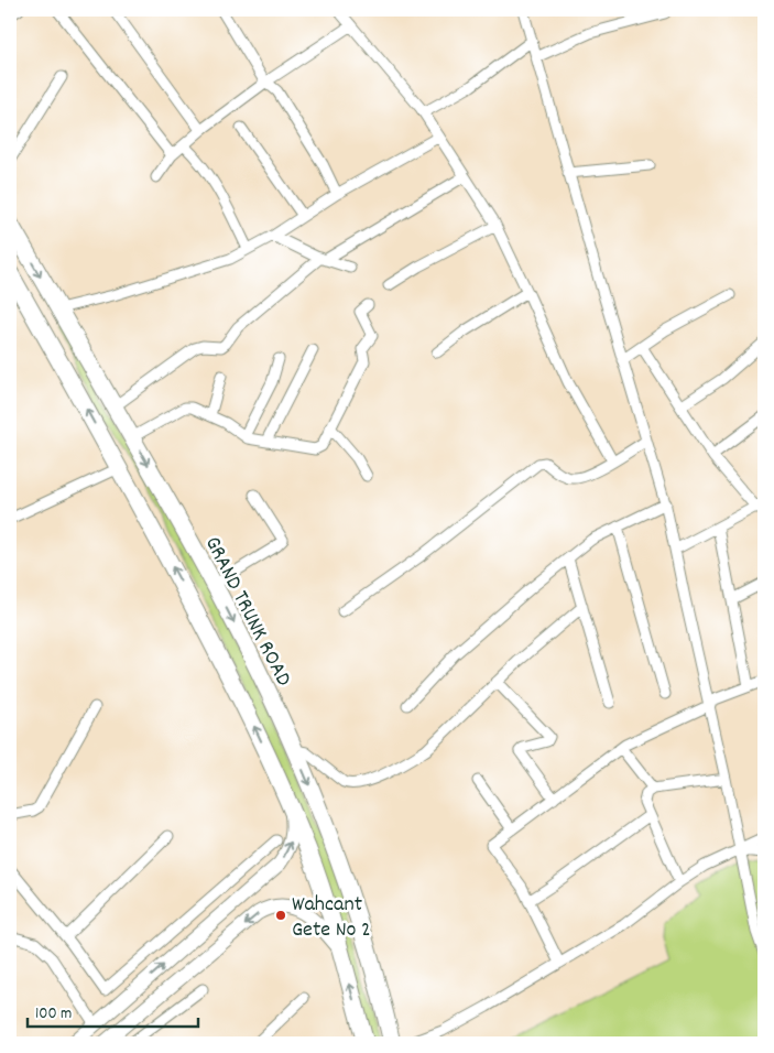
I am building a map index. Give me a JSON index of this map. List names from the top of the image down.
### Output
{
  "streets": {
    "highway": ["GRAND TRUNK ROAD"]
  },
  "places": ["Wahcant Gete No 2"],
  "scale_bar": "100 m"
}
